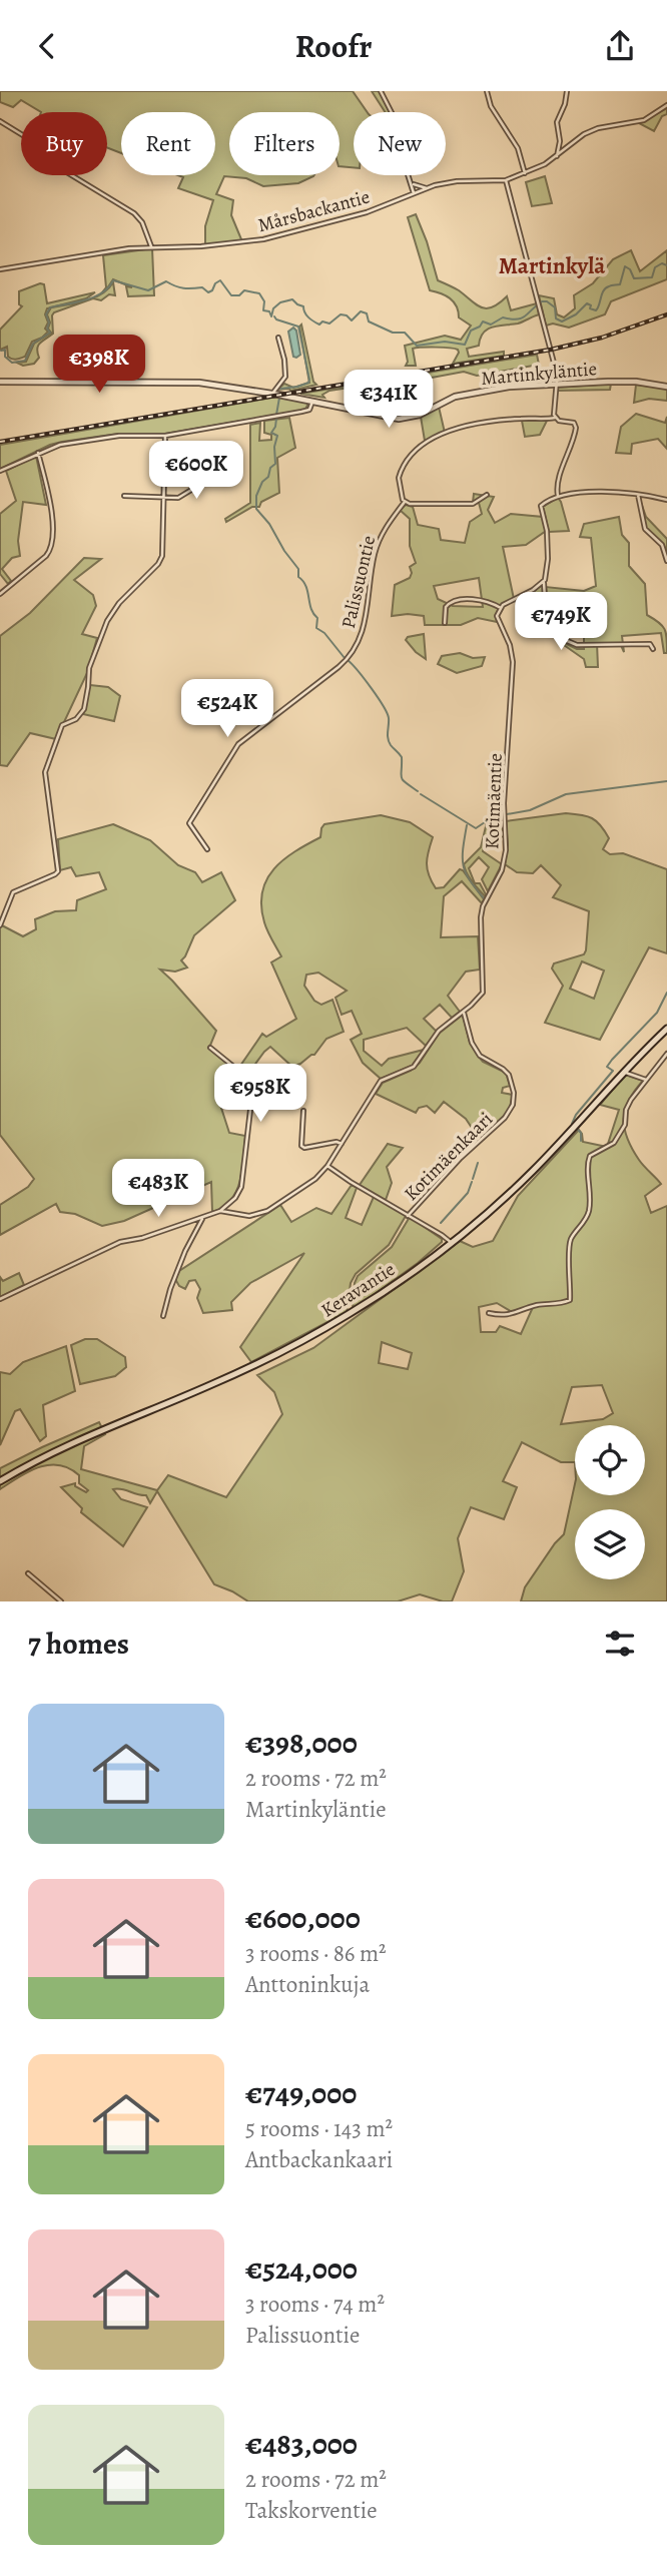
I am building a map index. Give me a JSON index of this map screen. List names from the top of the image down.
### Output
{
  "streets": {
    "main road": ["Keravantie"],
    "street": [
      "Mårsbackantie",
      "Martinkyläntie",
      "Palissuontie",
      "Kotimäentie",
      "Kotimäenkaari"
    ]
  },
  "crossings": [
    ["Kotimäentie", "Kotimäenkaari"]
  ],
  "districts": ["Martinkylä"],
  "page": {
    "header": "Roofr",
    "chip": [
      "Buy",
      "Rent",
      "Filters",
      "New"
    ],
    "price": [
      "€398K",
      "€341K",
      "€600K",
      "€749K",
      "€524K",
      "€958K",
      "€483K"
    ],
    "heading": "7 homes",
    "list": [
      {
        "name": "€398,000",
        "note": "2 rooms · 72 m² · Martinkyläntie"
      },
      {
        "name": "€600,000",
        "note": "3 rooms · 86 m² · Anttoninkuja"
      },
      {
        "name": "€749,000",
        "note": "5 rooms · 143 m² · Antbackankaari"
      },
      {
        "name": "€524,000",
        "note": "3 rooms · 74 m² · Palissuontie"
      },
      {
        "name": "€483,000",
        "note": "2 rooms · 72 m² · Takskorventie"
      }
    ]
  }
}
